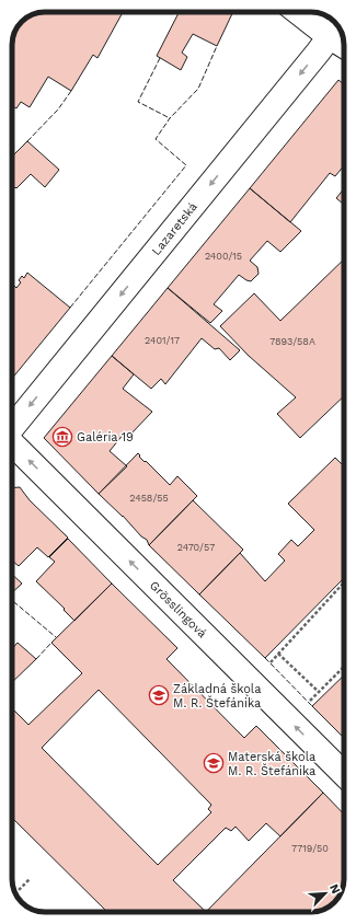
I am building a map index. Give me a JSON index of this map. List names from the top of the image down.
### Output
{
  "streets": {
    "street": ["Lazaretská", "Grösslingová"]
  },
  "one_way": ["Lazaretská", "Grösslingová"],
  "places": {
    "museum": ["Galéria 19"],
    "school or university": ["Základná škola M. R. Štefánika", "Materská škola M. R. Štefánika"]
  },
  "house_numbers": [
    "2400/15",
    "2401/17",
    "7893/58A",
    "2458/55",
    "2470/57",
    "7719/50"
  ],
  "north": "top right"
}
